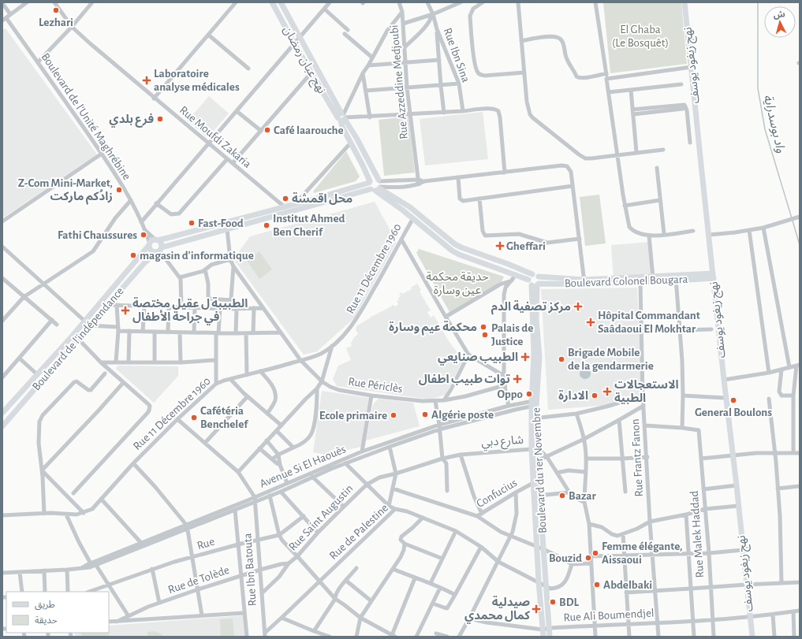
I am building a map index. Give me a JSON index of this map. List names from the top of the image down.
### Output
{
  "streets": {
    "main road": [
      "نهج عبان رمضان",
      "نهج زيغود يوسف",
      "Boulevard Colonel Bougara",
      "Boulevard de l'indépendance",
      "Boulevard du 1er Novembre"
    ],
    "street": [
      "Rue Ibn Sina",
      "Rue Azzeddine Medjoubi",
      "Boulevard de l'Unité Maghrébine",
      "Rue Moufdi Zakaria",
      "Rue 11 Décembre 1960",
      "Rue Périclès",
      "شارع دبي",
      "Rue Frantz Fanon",
      "Avenue Si El Haouès",
      "Confucius",
      "Rue Saint Augustin",
      "Rue de Palestine",
      "Rue Malek Haddad",
      "Rue",
      "Rue Ibn Batouta",
      "Rue de Tolède",
      "Rue Ali Boumendjel"
    ]
  },
  "crossings": [
    ["نهج عبان رمضان", "Boulevard de l'indépendance"],
    ["نهج زيغود يوسف", "Boulevard Colonel Bougara"],
    ["نهج زيغود يوسف", "Rue Ali Boumendjel"],
    ["Boulevard de l'Unité Maghrébine", "Boulevard de l'indépendance"],
    ["Rue 11 Décembre 1960", "Rue Périclès"],
    ["Boulevard Colonel Bougara", "Rue Frantz Fanon"],
    ["Boulevard Colonel Bougara", "Boulevard du 1er Novembre"],
    ["شارع دبي", "Boulevard du 1er Novembre"],
    ["شارع دبي", "Rue Saint Augustin"],
    ["Rue Frantz Fanon", "Rue Ali Boumendjel"],
    ["Avenue Si El Haouès", "Boulevard du 1er Novembre"],
    ["Avenue Si El Haouès", "Rue Ibn Batouta"],
    ["Boulevard du 1er Novembre", "Confucius"],
    ["Boulevard du 1er Novembre", "Rue de Palestine"],
    ["Boulevard du 1er Novembre", "Rue Ali Boumendjel"],
    ["Rue Saint Augustin", "Rue de Tolède"],
    ["Rue de Palestine", "Rue Ibn Batouta"],
    ["Rue Malek Haddad", "Rue Ali Boumendjel"],
    ["Rue", "Rue Ibn Batouta"],
    ["Rue Ibn Batouta", "Rue de Tolède"]
  ],
  "water": ["واد بوسدراية"],
  "parks": ["El Ghaba (Le Bosquêt)", "حديقة محكمة عين وسارة"],
  "places": {
    "other": [
      "Lezhari",
      "فرع بلدي",
      "Café laarouche",
      "Z-Com Mini-Market, زادُكم ماركت",
      "محل اقمشة",
      "Fast-Food",
      "Institut Ahmed Ben Cherif",
      "Fathi Chaussures",
      "magasin d'informatique",
      "محكمة عيم وسارة",
      "Palais de Justice",
      "Brigade Mobile de la gendarmerie",
      "Oppo",
      "الادارة",
      "General Boulons",
      "Algérie poste",
      "Ecole primaire",
      "Cafétéria Benchelef",
      "Bazar",
      "Femme élégante, Aissaoui",
      "Bouzid",
      "Abdelbaki",
      "BDL"
    ],
    "health": [
      "Laboratoire analyse médicales",
      "Gheffari",
      "مركز تصفية الدم",
      "الطبيبة ل عقيل مختصة في جراحة الأطفال",
      "Hôpital Commandant Saâdaoui El Mokhtar",
      "الطبيب صنايعي",
      "توات طبيب اطفال",
      "الاستعجالات الطبية",
      "صيدلية كمال محمدي"
    ]
  },
  "legend": ["طريق", "حديقة"],
  "north": "top"
}
